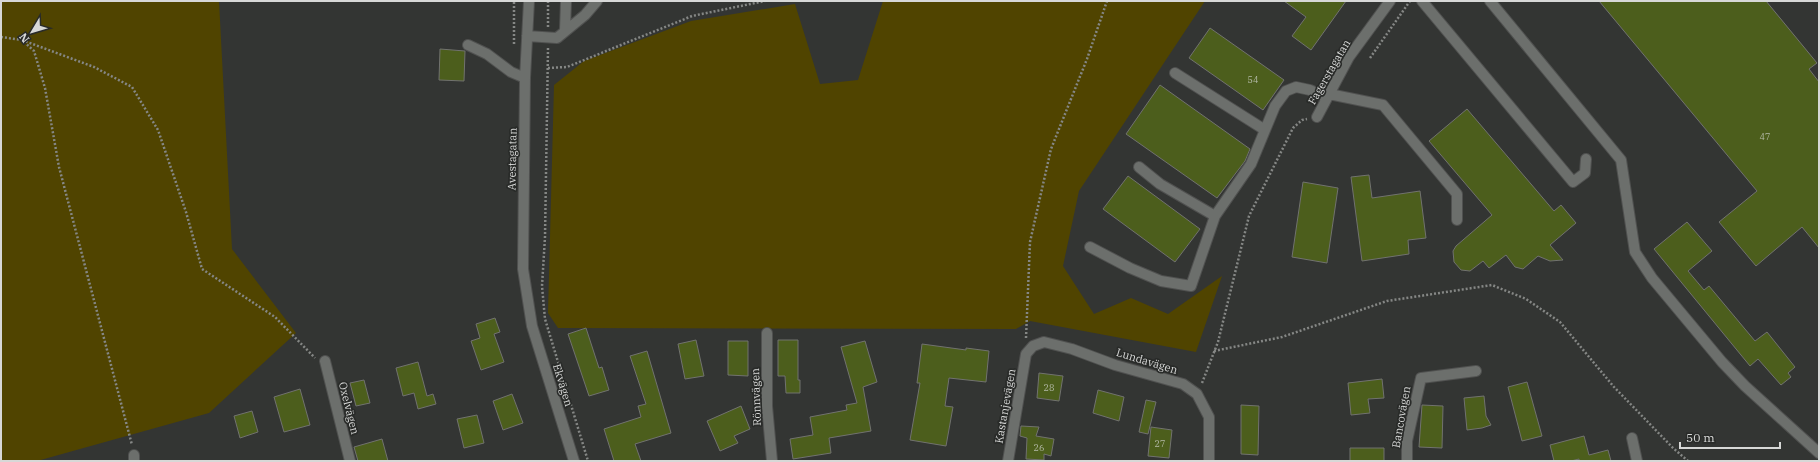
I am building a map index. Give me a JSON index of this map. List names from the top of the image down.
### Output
{
  "streets": {
    "street": [
      "Fagerstagatan",
      "Avestagatan",
      "Lundavägen",
      "Ekvägen",
      "Rönnvägen",
      "Kastanjevägen",
      "Oxelvägen",
      "Bancovägen"
    ]
  },
  "crossings": [
    ["Avestagatan", "Ekvägen"],
    ["Lundavägen", "Kastanjevägen"]
  ],
  "house_numbers": [
    "54",
    "47",
    "28",
    "27",
    "26"
  ],
  "scale_bar": "50 m",
  "north": "bottom left"
}
